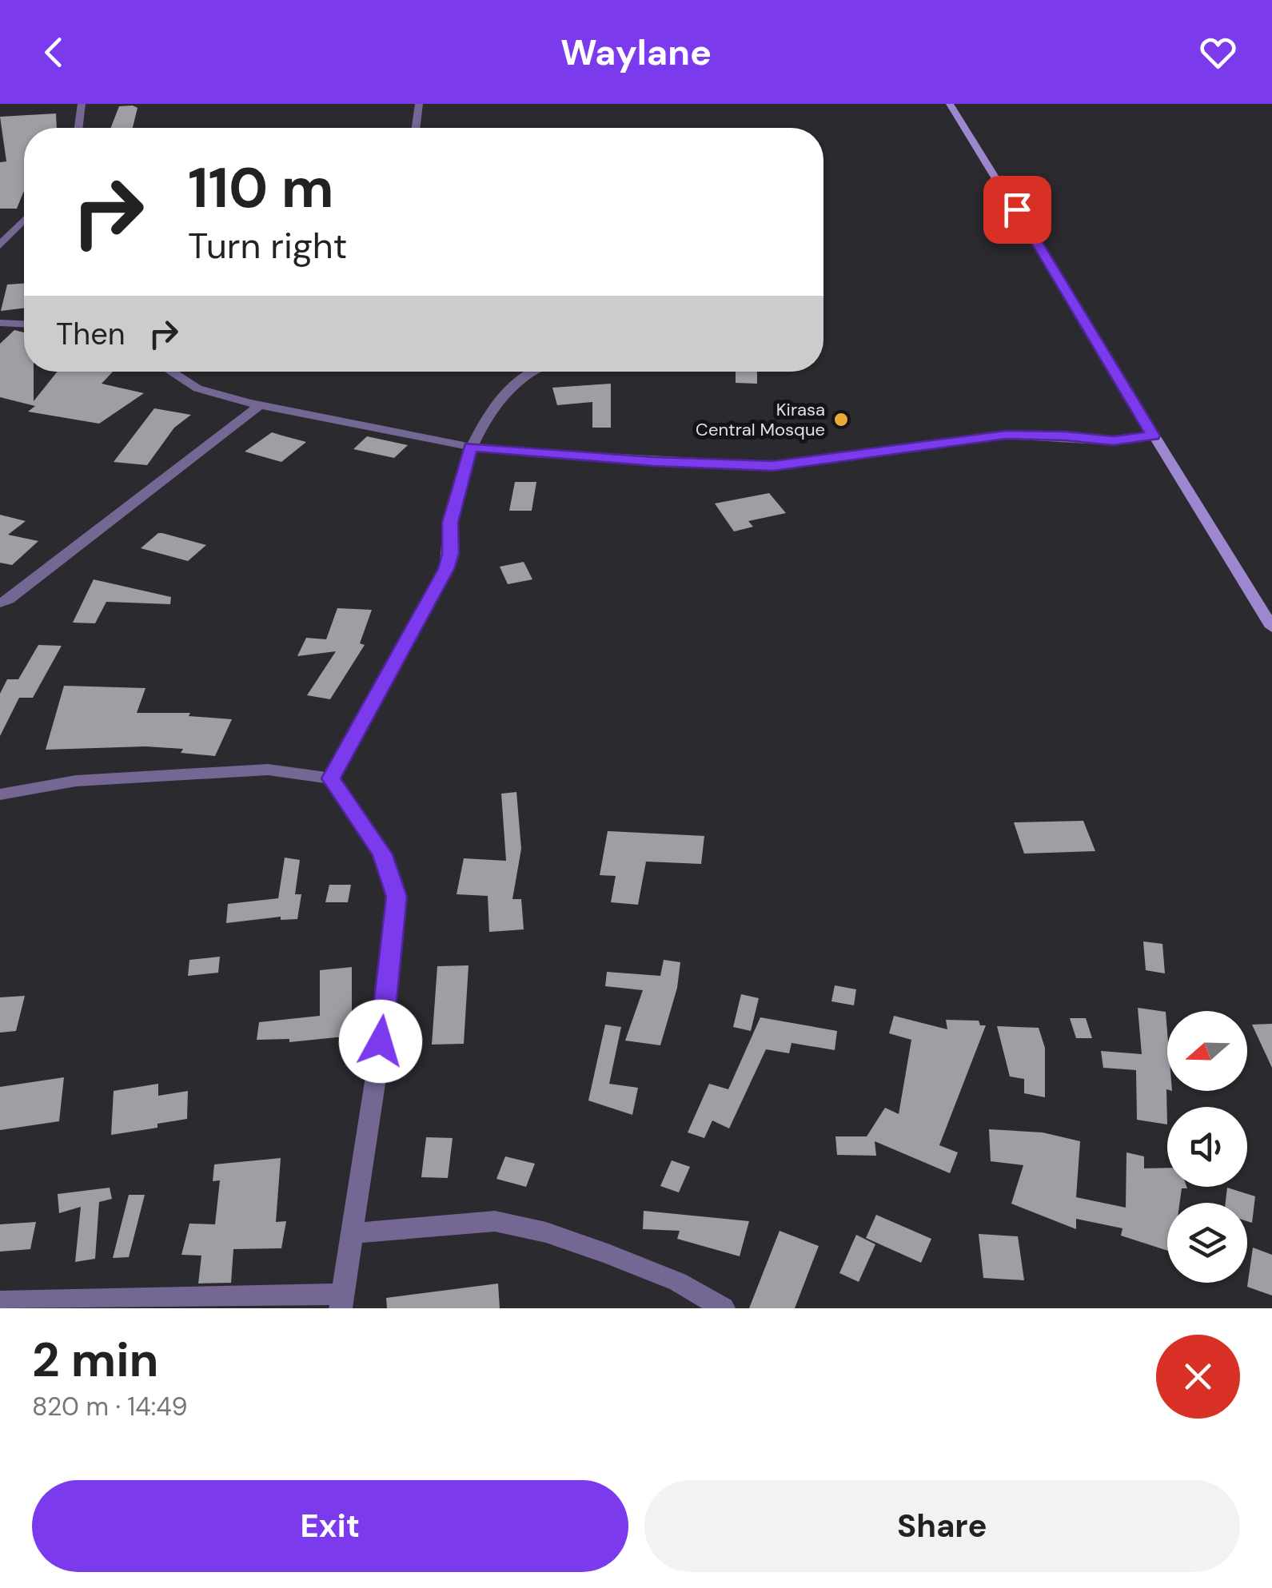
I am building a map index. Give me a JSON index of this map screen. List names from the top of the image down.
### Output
{
  "places": ["Kirasa Central Mosque"],
  "north": "left",
  "page": {
    "header": "Waylane",
    "turn": ["110 m", "Turn right"],
    "then": "Then",
    "heading": ["2 min", "820 m · 14:49"],
    "buttons": ["Exit", "Share"]
  }
}
